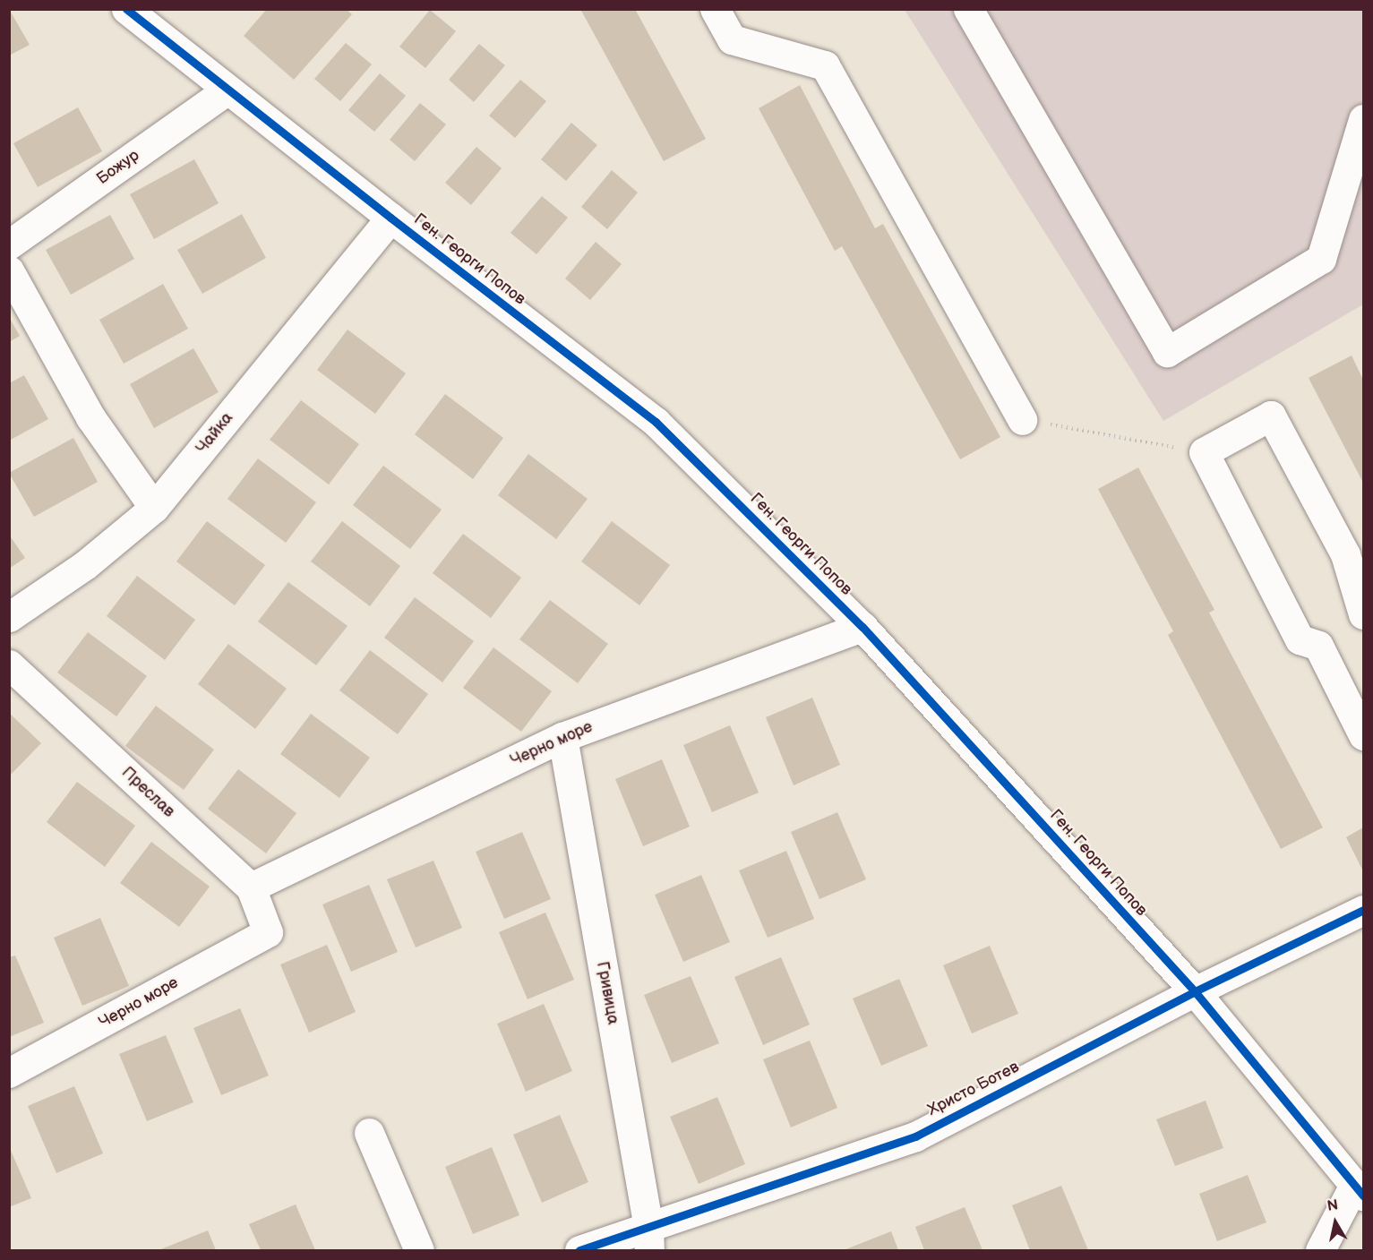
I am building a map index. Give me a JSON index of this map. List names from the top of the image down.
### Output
{
  "streets": {
    "street": [
      "Божур",
      "Ген. Георги Попов",
      "Чайка",
      "Черно море",
      "Преслав",
      "Гривица",
      "Христо Ботев"
    ]
  },
  "crossings": [
    ["Божур", "Ген. Георги Попов"],
    ["Ген. Георги Попов", "Чайка"],
    ["Ген. Георги Попов", "Черно море"],
    ["Ген. Георги Попов", "Христо Ботев"],
    ["Черно море", "Преслав"],
    ["Черно море", "Гривица"],
    ["Гривица", "Христо Ботев"]
  ],
  "north": "top"
}
